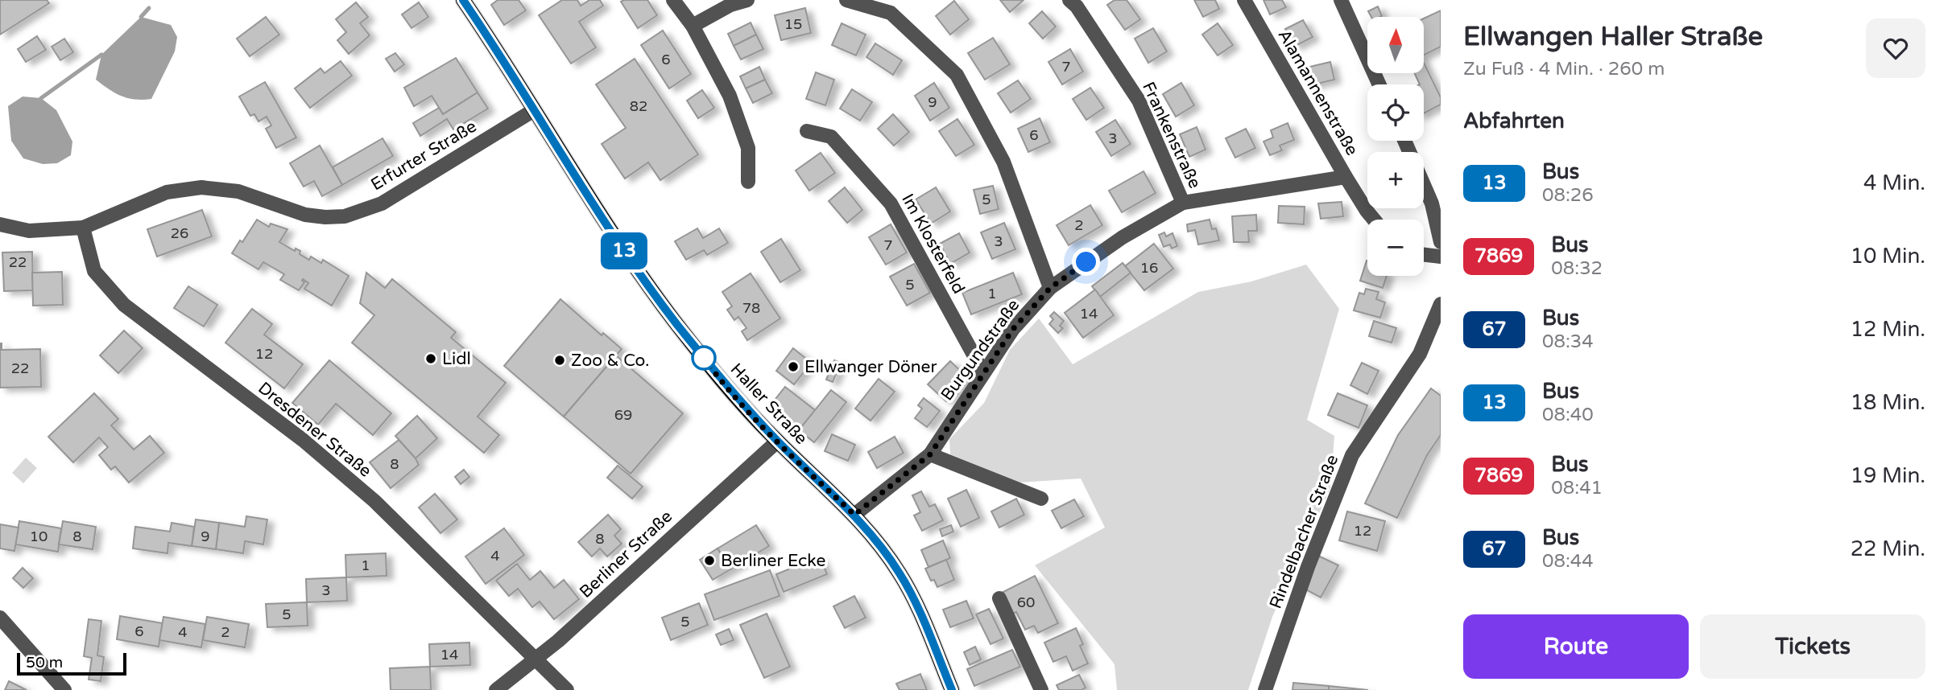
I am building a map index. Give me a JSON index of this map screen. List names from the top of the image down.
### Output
{
  "streets": {
    "main road": ["Haller Straße"],
    "street": [
      "Alamannenstraße",
      "Frankenstraße",
      "Erfurter Straße",
      "Im Klosterfeld",
      "Burgundstraße",
      "Dresdener Straße",
      "Rindelbacher Straße",
      "Berliner Straße"
    ]
  },
  "crossings": [
    ["Alamannenstraße", "Burgundstraße"],
    ["Frankenstraße", "Burgundstraße"],
    ["Erfurter Straße", "Haller Straße"],
    ["Erfurter Straße", "Dresdener Straße"],
    ["Im Klosterfeld", "Burgundstraße"],
    ["Burgundstraße", "Haller Straße"],
    ["Haller Straße", "Berliner Straße"],
    ["Dresdener Straße", "Berliner Straße"]
  ],
  "places": [
    "Lidl",
    "Zoo & Co.",
    "Ellwanger Döner",
    "Berliner Ecke"
  ],
  "lines": ["bus line 13"],
  "house_numbers": [
    "15",
    "6",
    "7",
    "9",
    "82",
    "6",
    "3",
    "5",
    "2",
    "26",
    "3",
    "7",
    "22",
    "16",
    "5",
    "1",
    "78",
    "14",
    "12",
    "22",
    "69",
    "8",
    "12",
    "10",
    "8",
    "9",
    "8",
    "4",
    "1",
    "3",
    "60",
    "5",
    "5",
    "6",
    "4",
    "2",
    "14"
  ],
  "scale_bar": "50 m",
  "north": "top",
  "page": {
    "on_map": "13",
    "heading": [
      ["Ellwangen Haller Straße", "Zu Fuß · 4 Min. · 260 m"],
      "Abfahrten"
    ],
    "map_buttons": ["+", "−"],
    "list": [
      {
        "mark": "13",
        "name": "Bus",
        "note": "08:26",
        "value": "4 Min."
      },
      {
        "mark": "7869",
        "name": "Bus",
        "note": "08:32",
        "value": "10 Min."
      },
      {
        "mark": "67",
        "name": "Bus",
        "note": "08:34",
        "value": "12 Min."
      },
      {
        "mark": "13",
        "name": "Bus",
        "note": "08:40",
        "value": "18 Min."
      },
      {
        "mark": "7869",
        "name": "Bus",
        "note": "08:41",
        "value": "19 Min."
      },
      {
        "mark": "67",
        "name": "Bus",
        "note": "08:44",
        "value": "22 Min."
      }
    ],
    "buttons": ["Route", "Tickets"],
    "scale": "50 m"
  }
}
